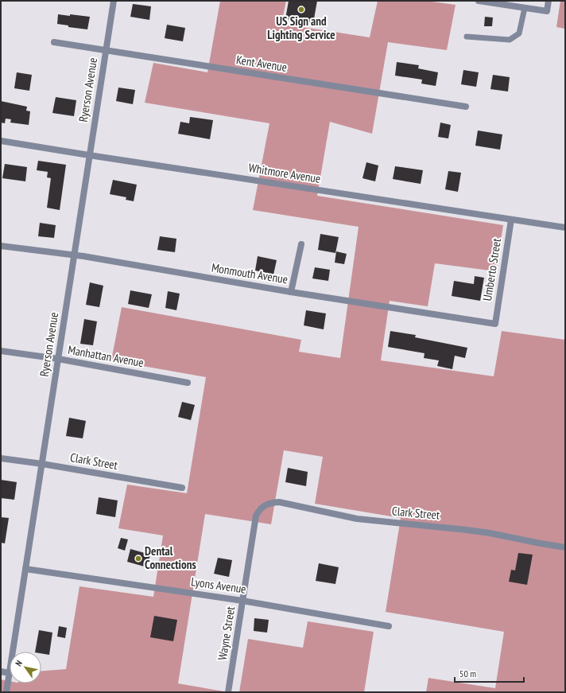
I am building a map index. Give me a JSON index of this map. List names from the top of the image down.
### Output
{
  "streets": {
    "street": [
      "Kent Avenue",
      "Ryerson Avenue",
      "Whitmore Avenue",
      "Umberto Street",
      "Monmouth Avenue",
      "Manhattan Avenue",
      "Clark Street",
      "Lyons Avenue",
      "Wayne Street"
    ]
  },
  "crossings": [
    ["Kent Avenue", "Ryerson Avenue"],
    ["Ryerson Avenue", "Whitmore Avenue"],
    ["Ryerson Avenue", "Monmouth Avenue"],
    ["Ryerson Avenue", "Manhattan Avenue"],
    ["Ryerson Avenue", "Clark Street"],
    ["Ryerson Avenue", "Lyons Avenue"],
    ["Whitmore Avenue", "Umberto Street"],
    ["Umberto Street", "Monmouth Avenue"],
    ["Clark Street", "Wayne Street"],
    ["Lyons Avenue", "Wayne Street"]
  ],
  "places": ["US Sign and Lighting Service", "Dental Connections"],
  "scale_bar": "50 m",
  "north": "top left"
}
